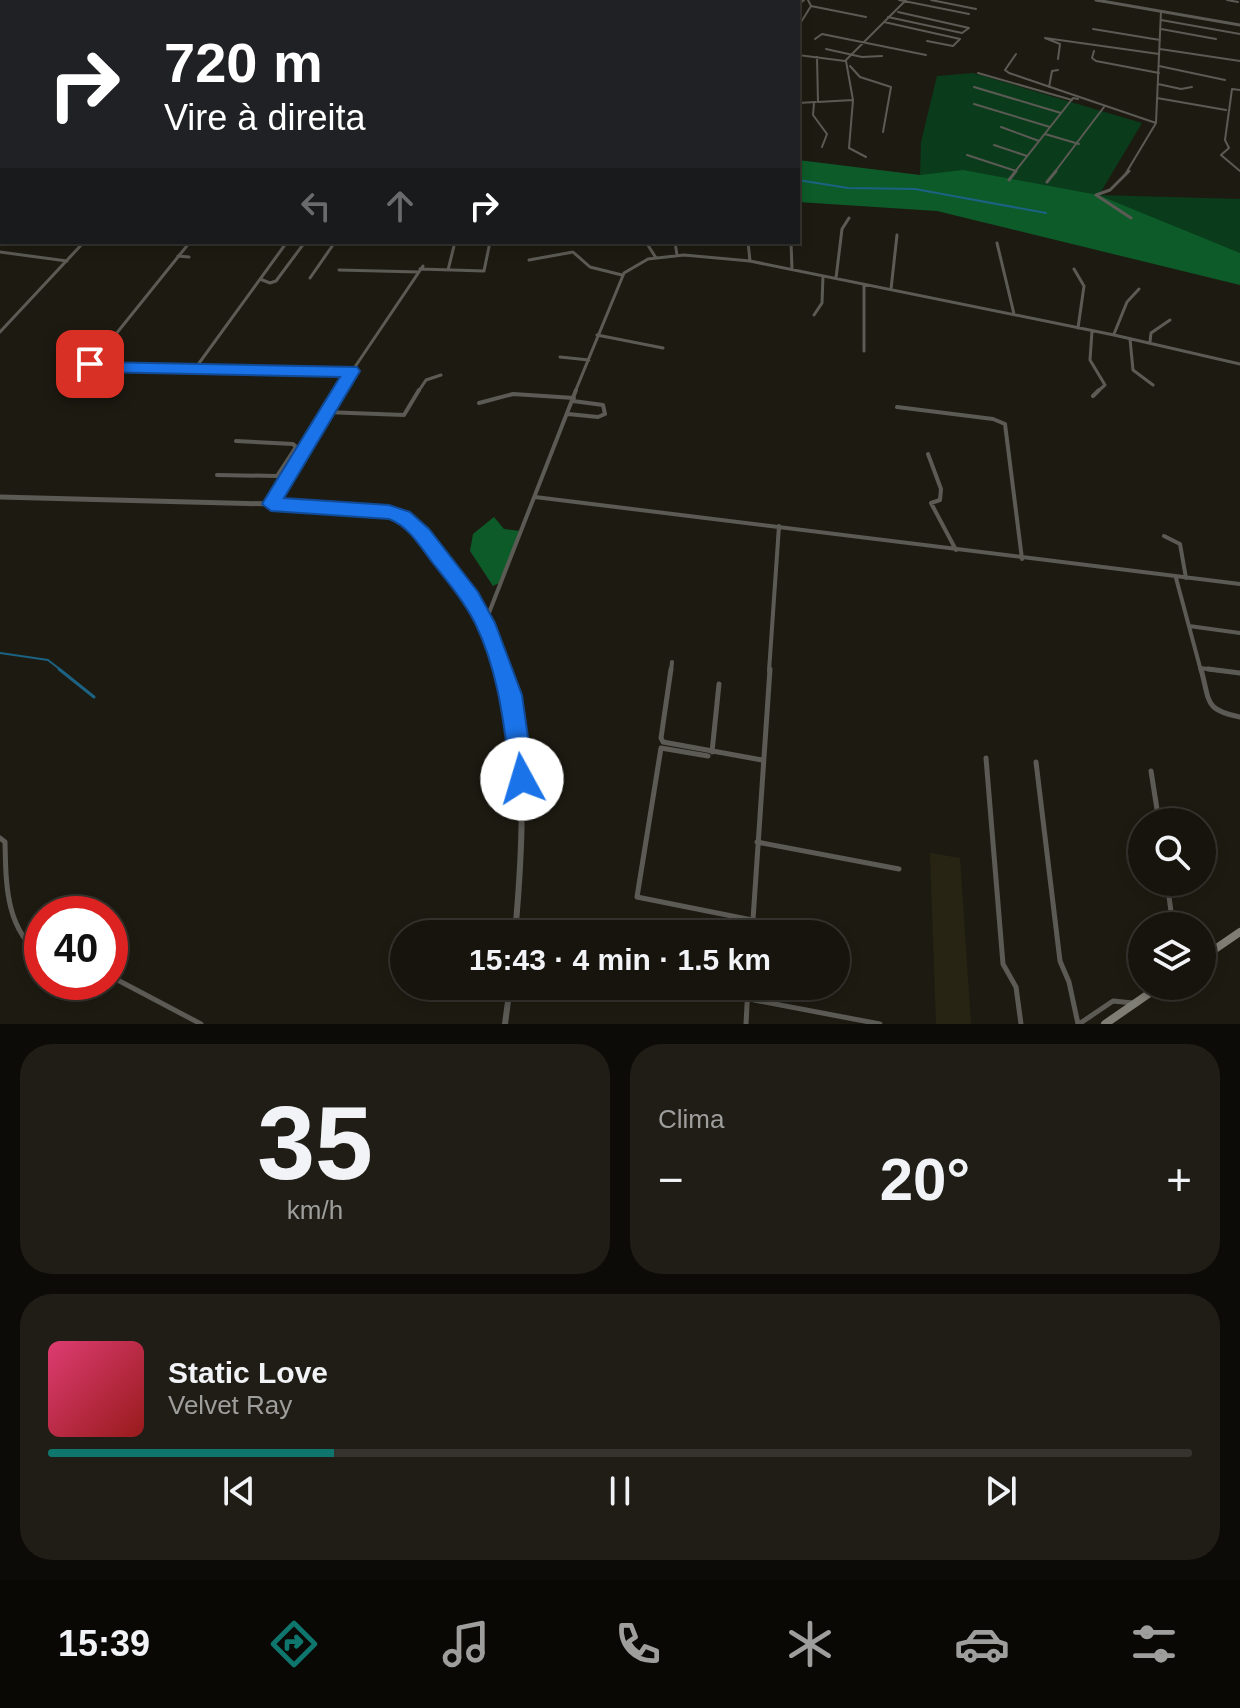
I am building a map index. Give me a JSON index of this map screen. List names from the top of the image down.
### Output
{
  "page": {
    "turn": ["720 m", "Vire à direita"],
    "limit": "40",
    "trip": "15:43 · 4 min · 1.5 km",
    "tile": [
      ["35", "km/h"],
      "Clima"
    ],
    "heat": ["−", "20°", "+"],
    "song": ["Static Love", "Velvet Ray"],
    "tabs": "15:39"
  }
}
